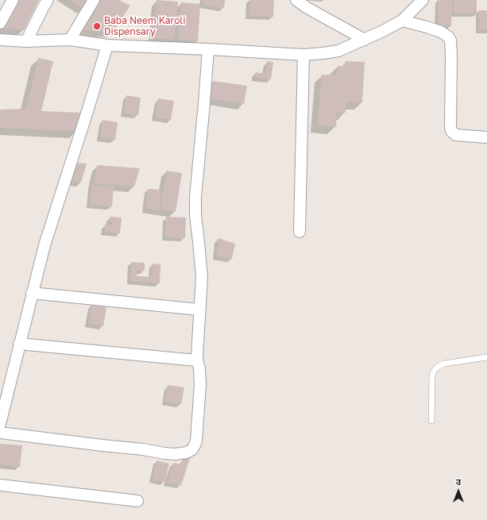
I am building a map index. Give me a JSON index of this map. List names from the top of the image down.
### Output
{
  "places": ["Baba Neem Karoli Dispensary"],
  "north": "top"
}
